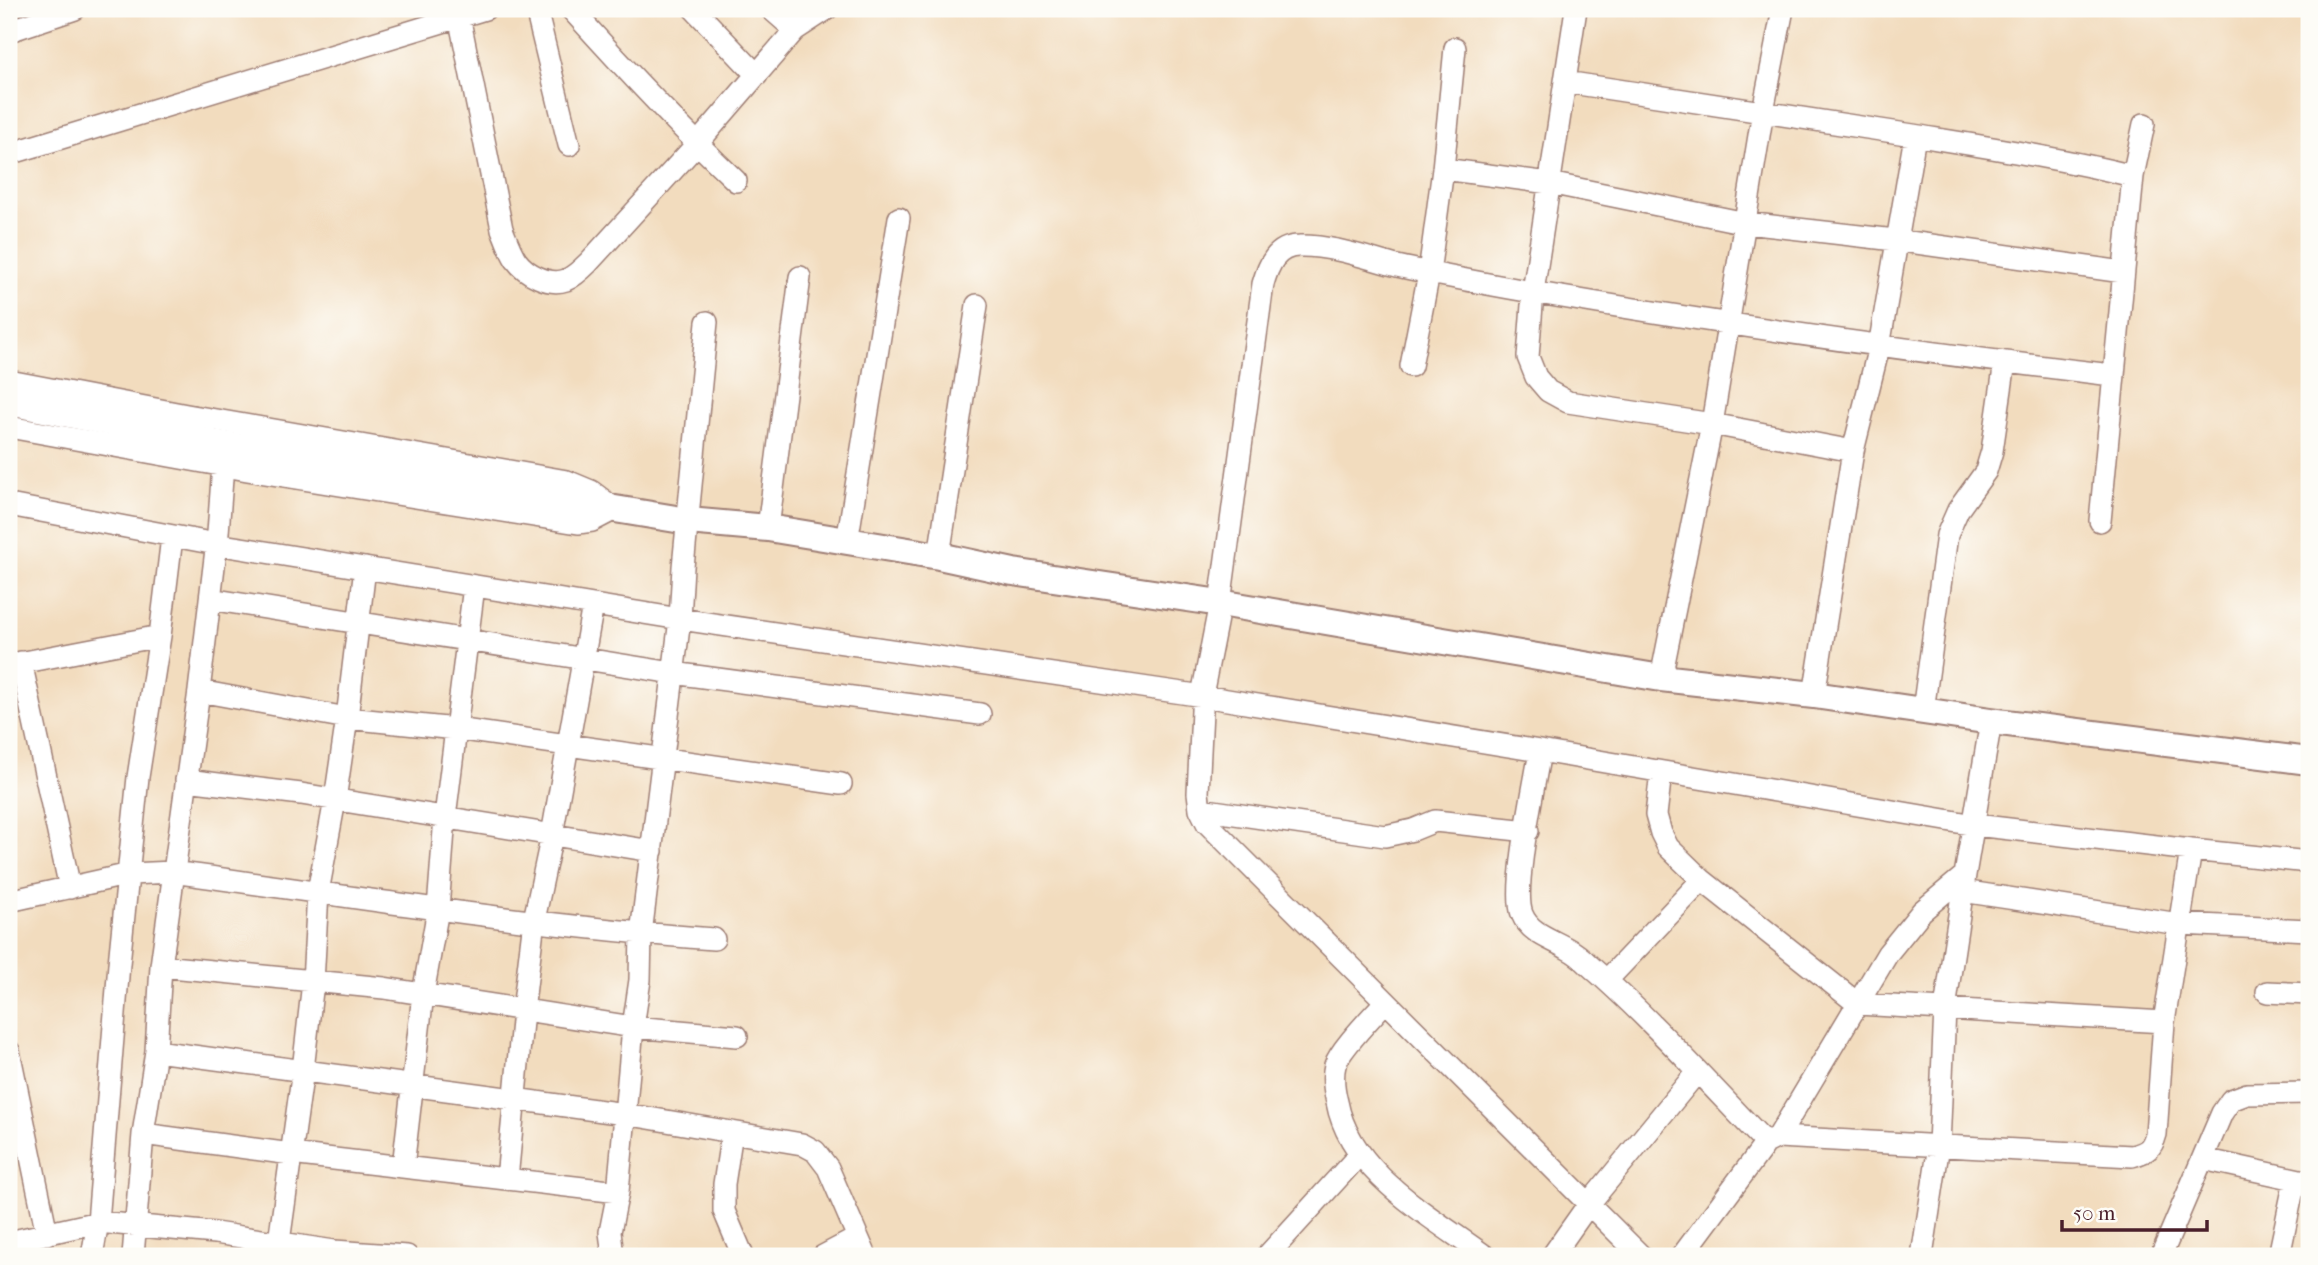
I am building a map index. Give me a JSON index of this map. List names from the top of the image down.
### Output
{
  "scale_bar": "50 m"
}
